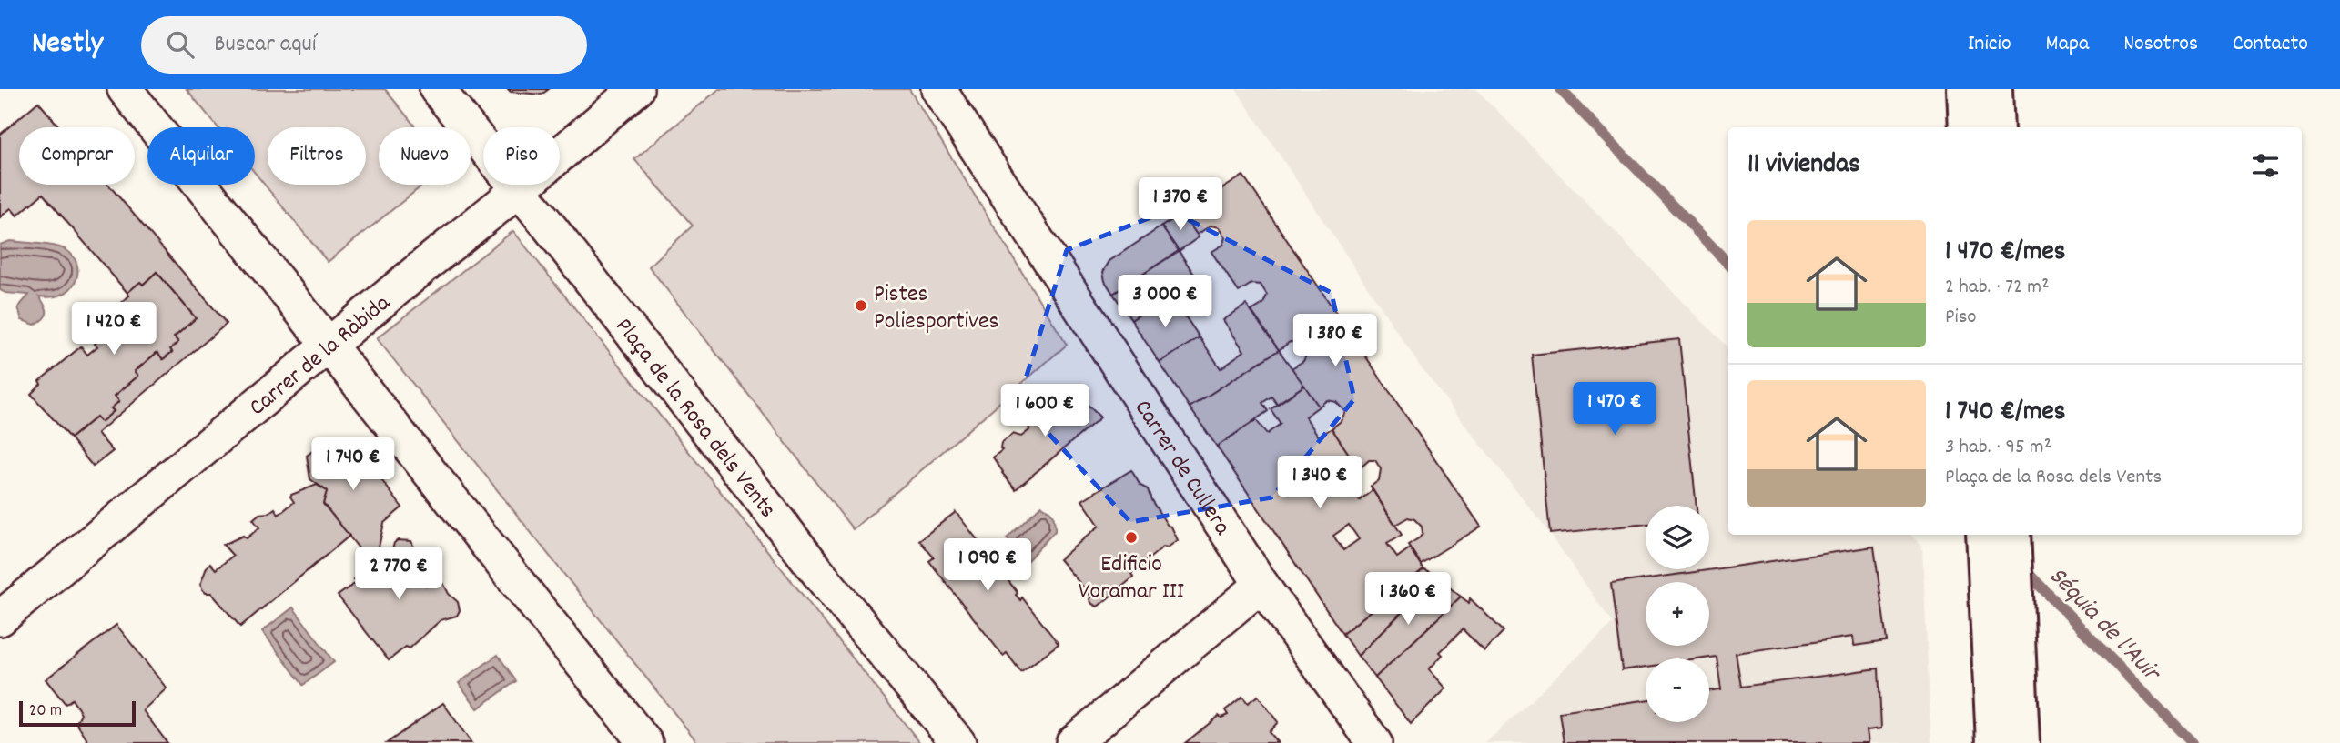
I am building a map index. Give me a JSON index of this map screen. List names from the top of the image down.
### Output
{
  "streets": {
    "street": ["Carrer de la Ràbida", "Plaça de la Rosa dels Vents", "Carrer de Cullera"]
  },
  "crossings": [
    ["Carrer de la Ràbida", "Plaça de la Rosa dels Vents"]
  ],
  "water": ["Séquia de l'Auir"],
  "places": ["Pistes Poliesportives", "Edificio Voramar III"],
  "scale_bar": "20 m",
  "page": {
    "header": "Nestly",
    "search": "Buscar aquí",
    "nav": [
      "Inicio",
      "Mapa",
      "Nosotros",
      "Contacto"
    ],
    "chip": [
      "Comprar",
      "Alquilar",
      "Filtros",
      "Nuevo",
      "Piso"
    ],
    "heading": "11 viviendas",
    "price": [
      "1 370 €",
      "3 000 €",
      "1 420 €",
      "1 380 €",
      "1 470 €",
      "1 600 €",
      "1 740 €",
      "1 340 €",
      "1 090 €",
      "2 770 €",
      "1 360 €"
    ],
    "list": [
      {
        "name": "1 470 €/mes",
        "note": "2 hab. · 72 m² · Piso"
      },
      {
        "name": "1 740 €/mes",
        "note": "3 hab. · 95 m² · Plaça de la Rosa dels Vents"
      }
    ],
    "map_buttons": ["+", "−"],
    "scale": "20 m"
  }
}
